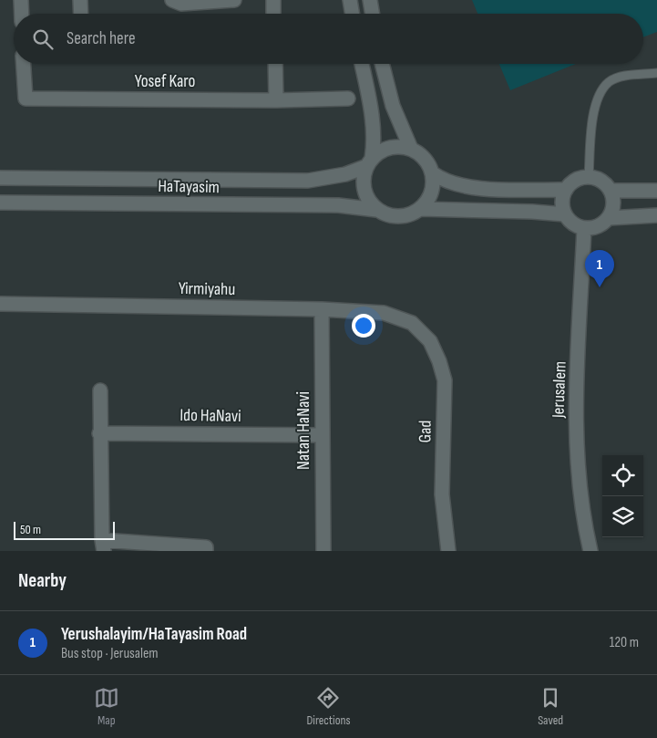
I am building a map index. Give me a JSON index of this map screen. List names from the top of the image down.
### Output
{
  "streets": {
    "street": [
      "Yosef Karo",
      "HaTayasim",
      "Yirmiyahu",
      "Jerusalem",
      "Ido HaNavi",
      "Natan HaNavi",
      "Gad"
    ]
  },
  "crossings": [
    ["Yirmiyahu", "Natan HaNavi"],
    ["Yirmiyahu", "Gad"],
    ["Ido HaNavi", "Natan HaNavi"]
  ],
  "scale_bar": "50 m",
  "page": {
    "search": "Search here",
    "pins": "1",
    "scale": "50 m",
    "heading": "Nearby",
    "list": [
      {
        "mark": "1",
        "name": "Yerushalayim/HaTayasim Road",
        "note": "Bus stop · Jerusalem",
        "value": "120 m"
      }
    ],
    "nav": ["Map", "Directions", "Saved"]
  }
}
